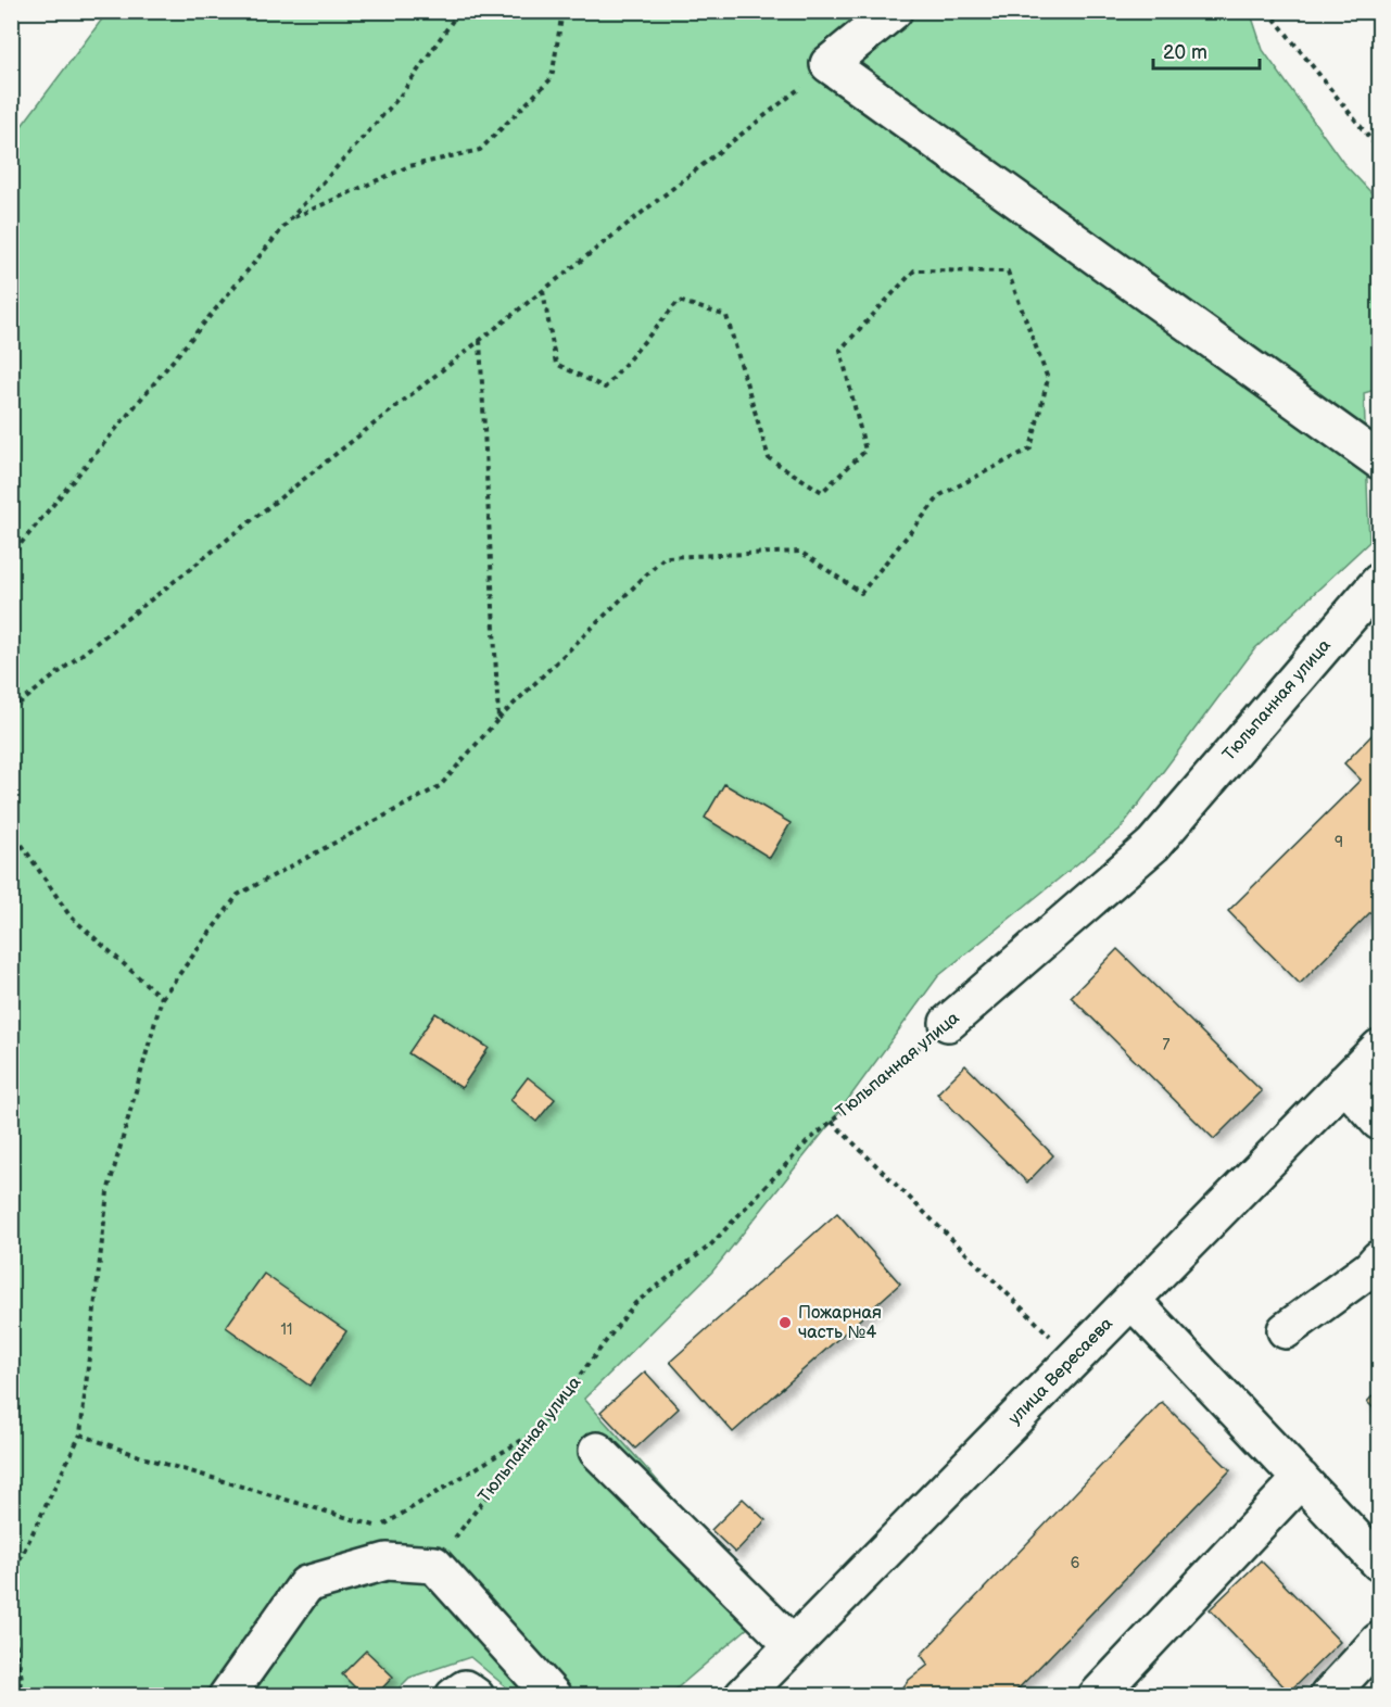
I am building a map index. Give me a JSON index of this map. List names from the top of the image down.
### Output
{
  "streets": {
    "street": ["Тюльпанная улица", "улица Вересаева"]
  },
  "places": ["Пожарная часть №4"],
  "house_numbers": [
    "9",
    "7",
    "11",
    "6"
  ],
  "scale_bar": "20 m"
}
